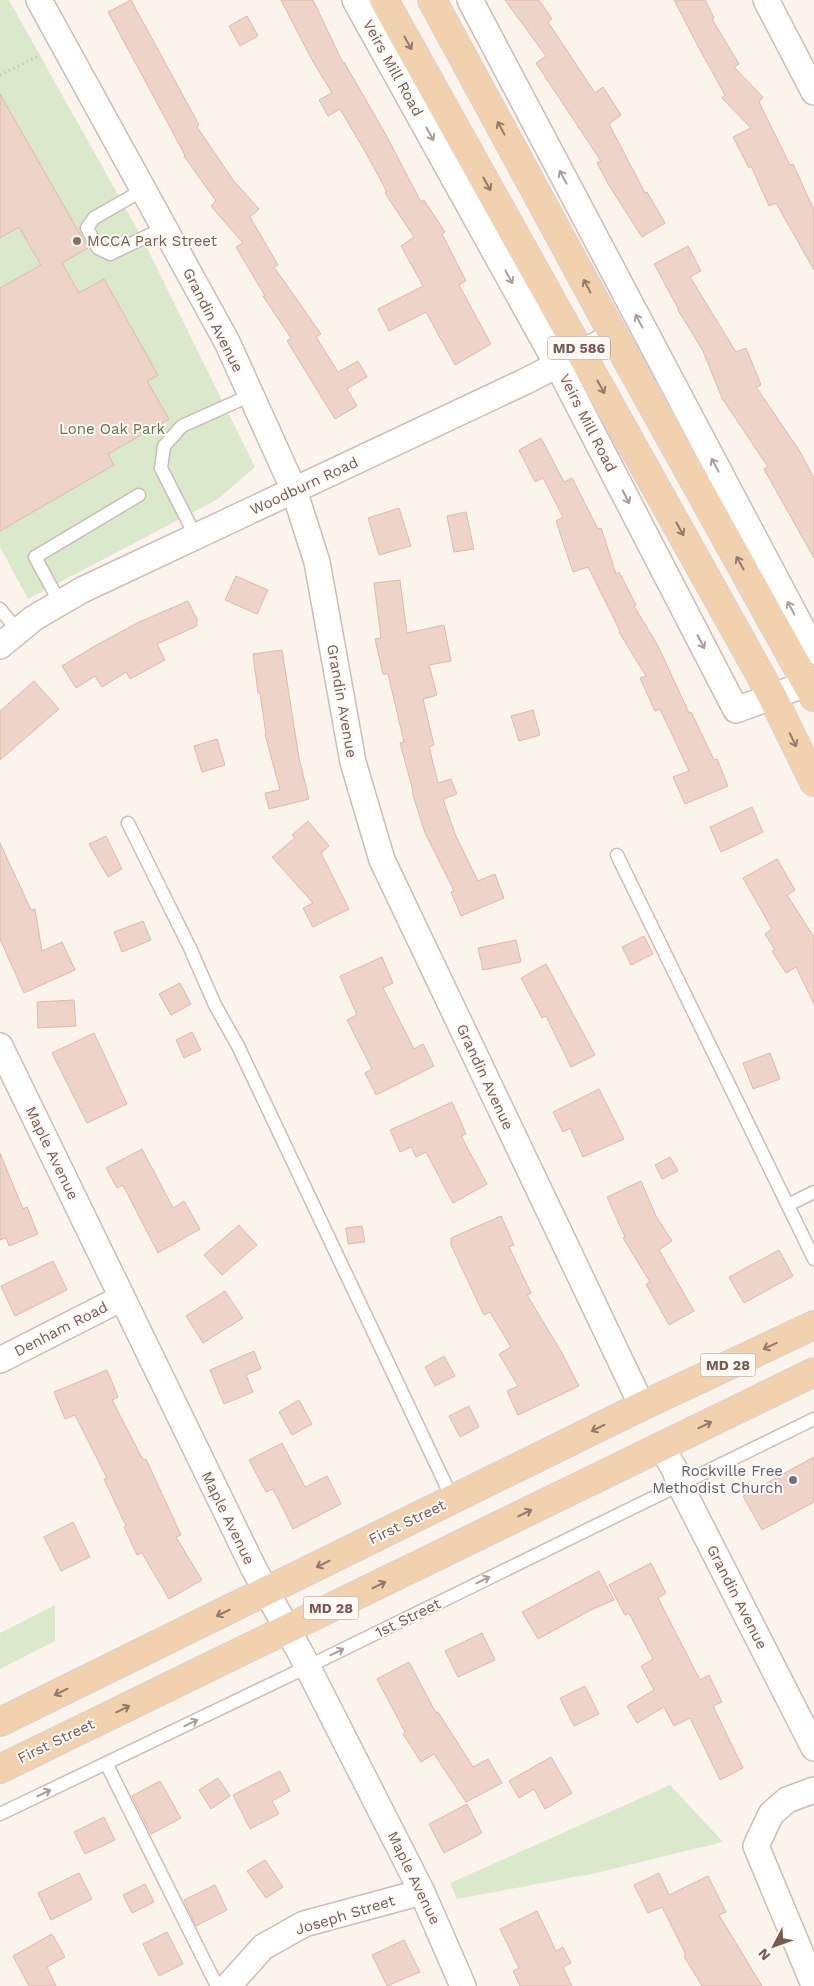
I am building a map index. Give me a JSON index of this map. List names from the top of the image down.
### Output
{
  "streets": {
    "main road": [
      "Veirs Mill Road",
      "MD 586",
      "MD 28",
      "First Street"
    ],
    "street": [
      "Grandin Avenue",
      "Woodburn Road",
      "Maple Avenue",
      "Denham Road",
      "Joseph Street"
    ],
    "lane": ["1st Street"]
  },
  "crossings": [
    ["Veirs Mill Road", "Woodburn Road"],
    ["Grandin Avenue", "Woodburn Road"],
    ["Grandin Avenue", "First Street"],
    ["Grandin Avenue", "1st Street"],
    ["MD 586", "Woodburn Road"],
    ["Maple Avenue", "Denham Road"],
    ["Maple Avenue", "First Street"],
    ["Maple Avenue", "1st Street"],
    ["Maple Avenue", "Joseph Street"]
  ],
  "one_way": ["1st Street"],
  "parks": ["Lone Oak Park"],
  "places": ["MCCA Park Street", "Rockville Free Methodist Church"],
  "north": "bottom left"
}
